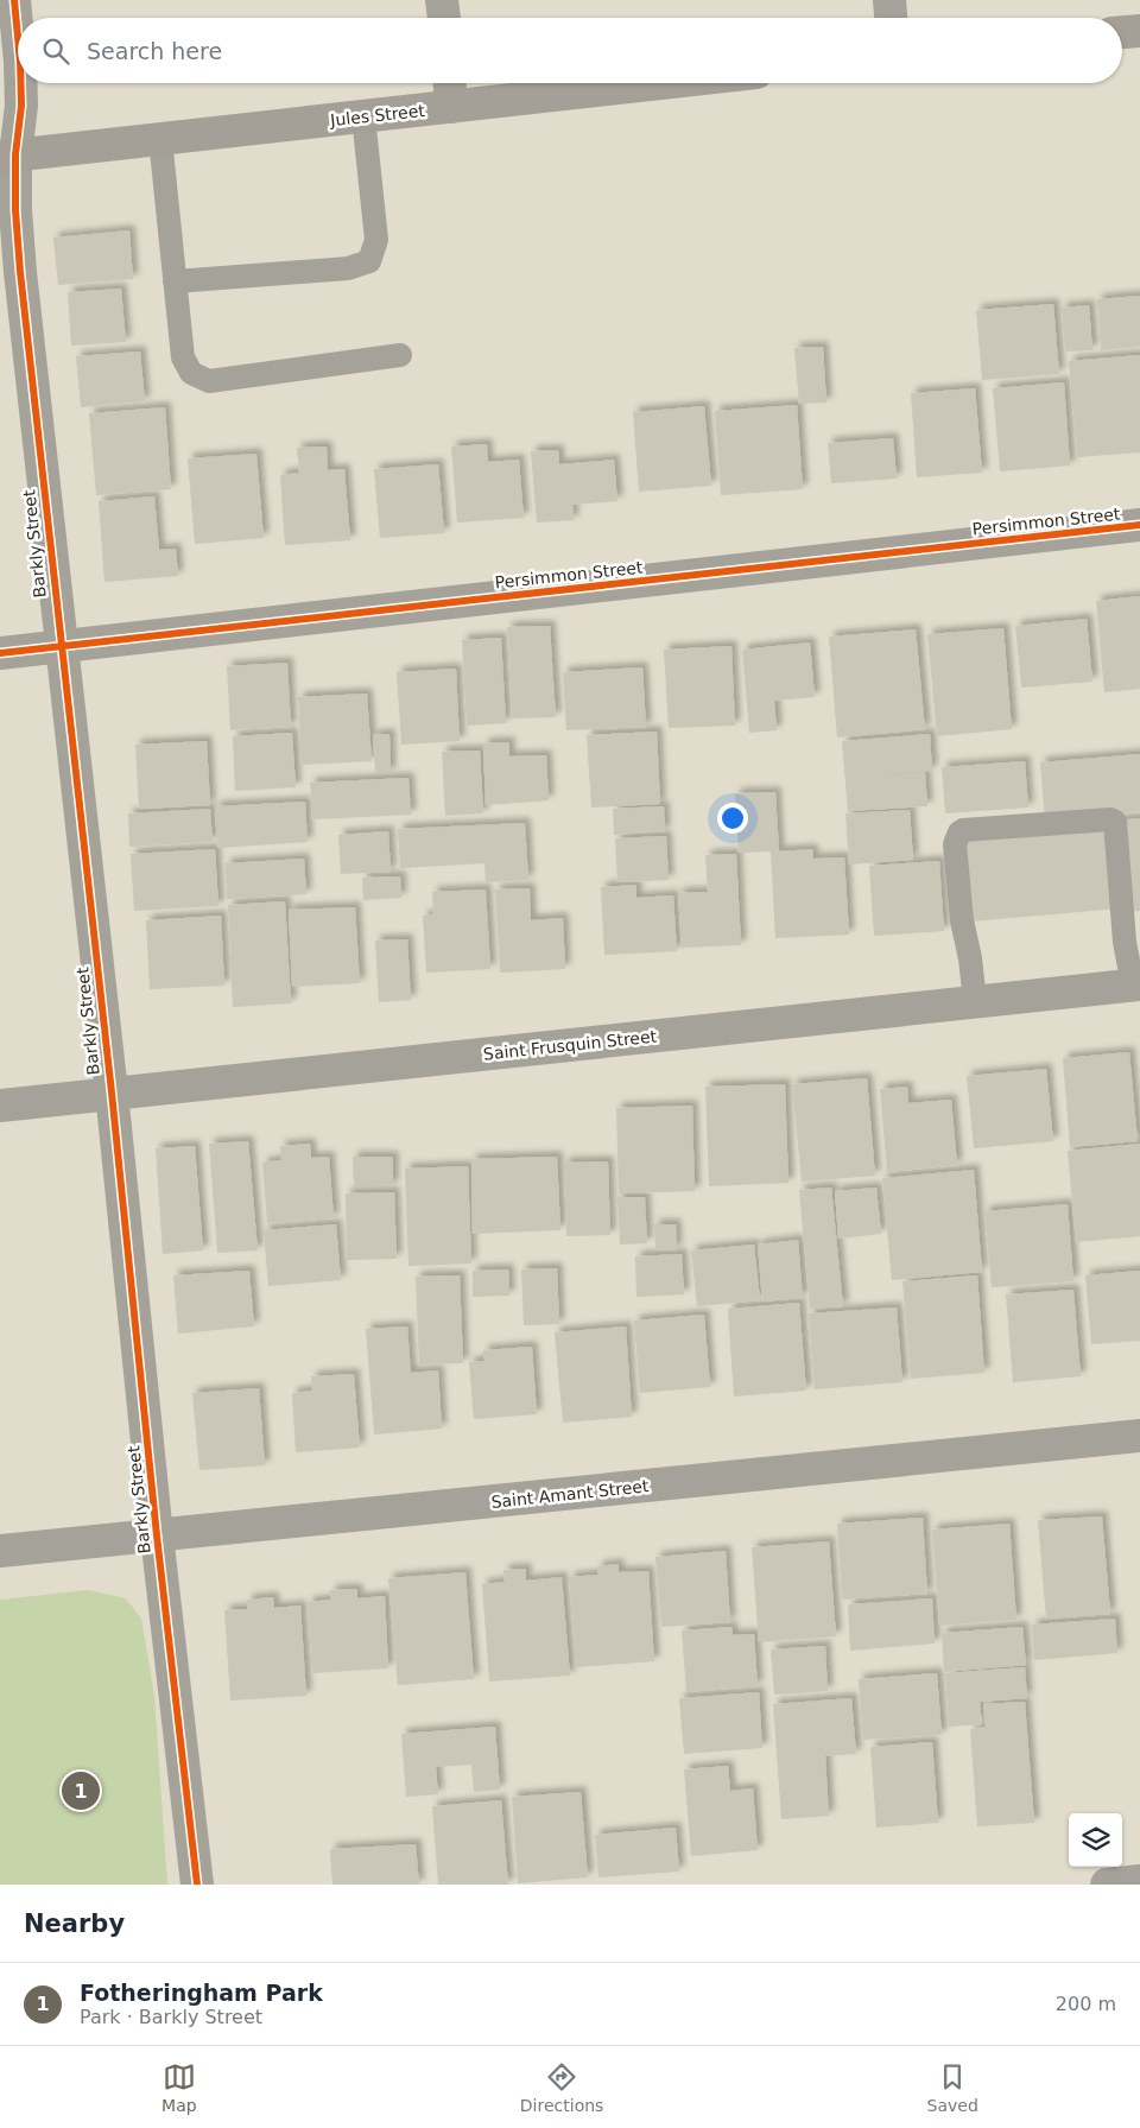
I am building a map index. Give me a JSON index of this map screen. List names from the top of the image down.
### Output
{
  "streets": {
    "main road": ["Jules Street"],
    "street": [
      "Persimmon Street",
      "Barkly Street",
      "Saint Frusquin Street",
      "Saint Amant Street"
    ]
  },
  "crossings": [
    ["Jules Street", "Barkly Street"],
    ["Persimmon Street", "Barkly Street"],
    ["Barkly Street", "Saint Frusquin Street"],
    ["Barkly Street", "Saint Amant Street"]
  ],
  "page": {
    "search": "Search here",
    "pins": "1",
    "heading": "Nearby",
    "list": [
      {
        "mark": "1",
        "name": "Fotheringham Park",
        "note": "Park · Barkly Street",
        "value": "200 m"
      }
    ],
    "nav": ["Map", "Directions", "Saved"]
  }
}
